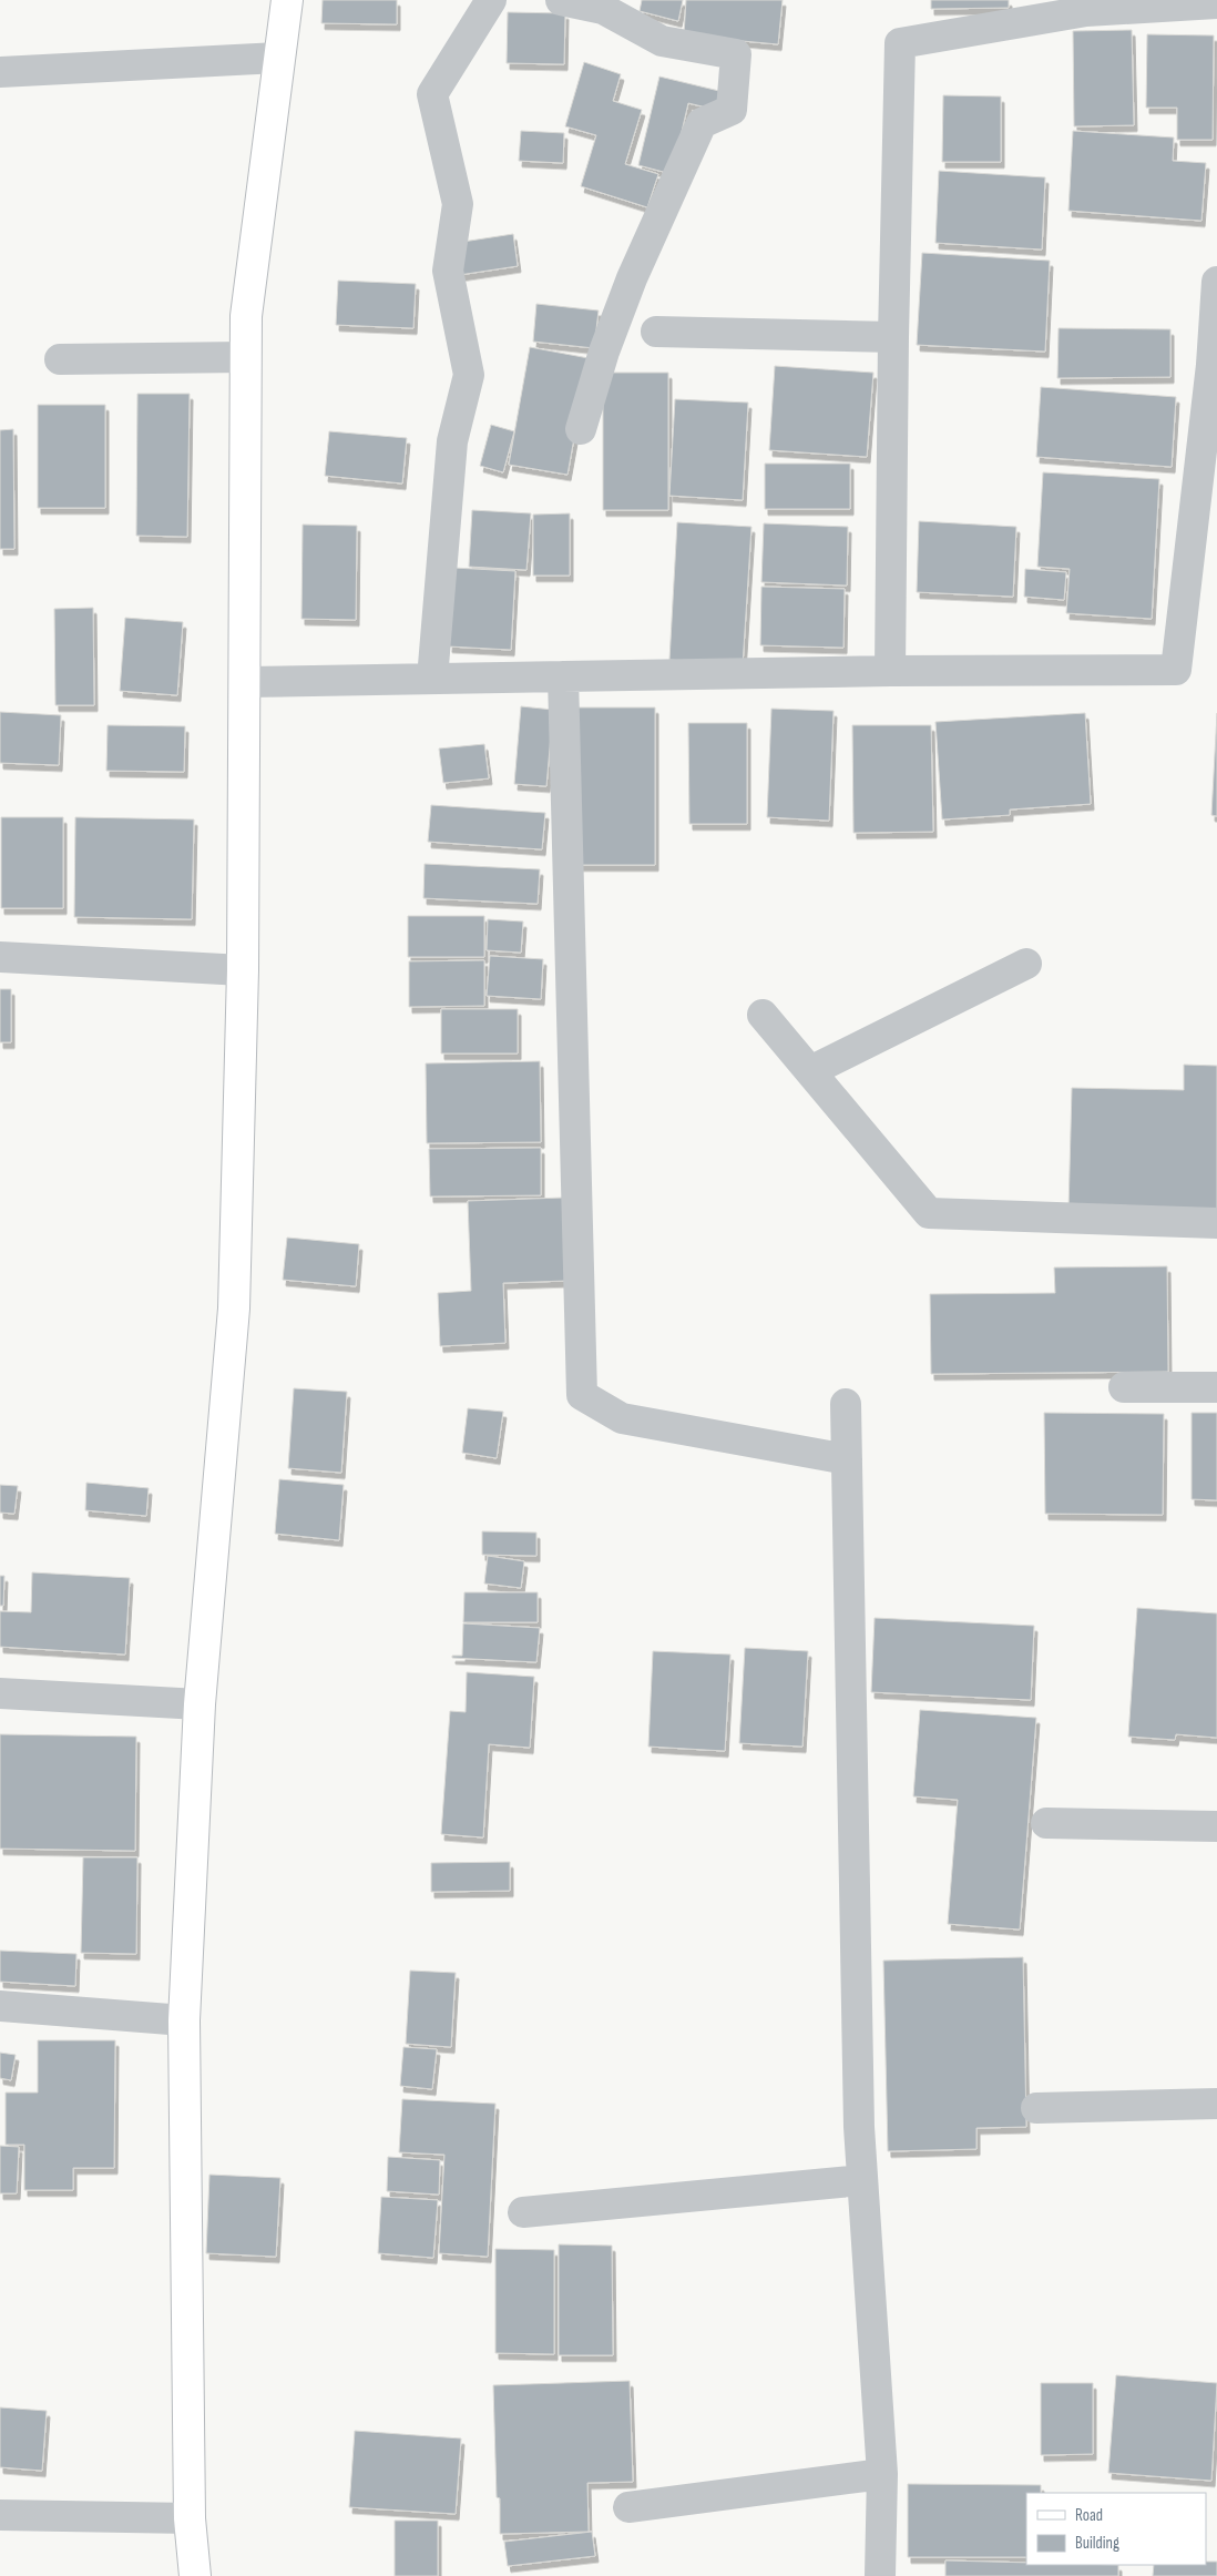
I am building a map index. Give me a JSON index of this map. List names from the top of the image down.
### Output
{
  "legend": ["Road", "Building"]
}
